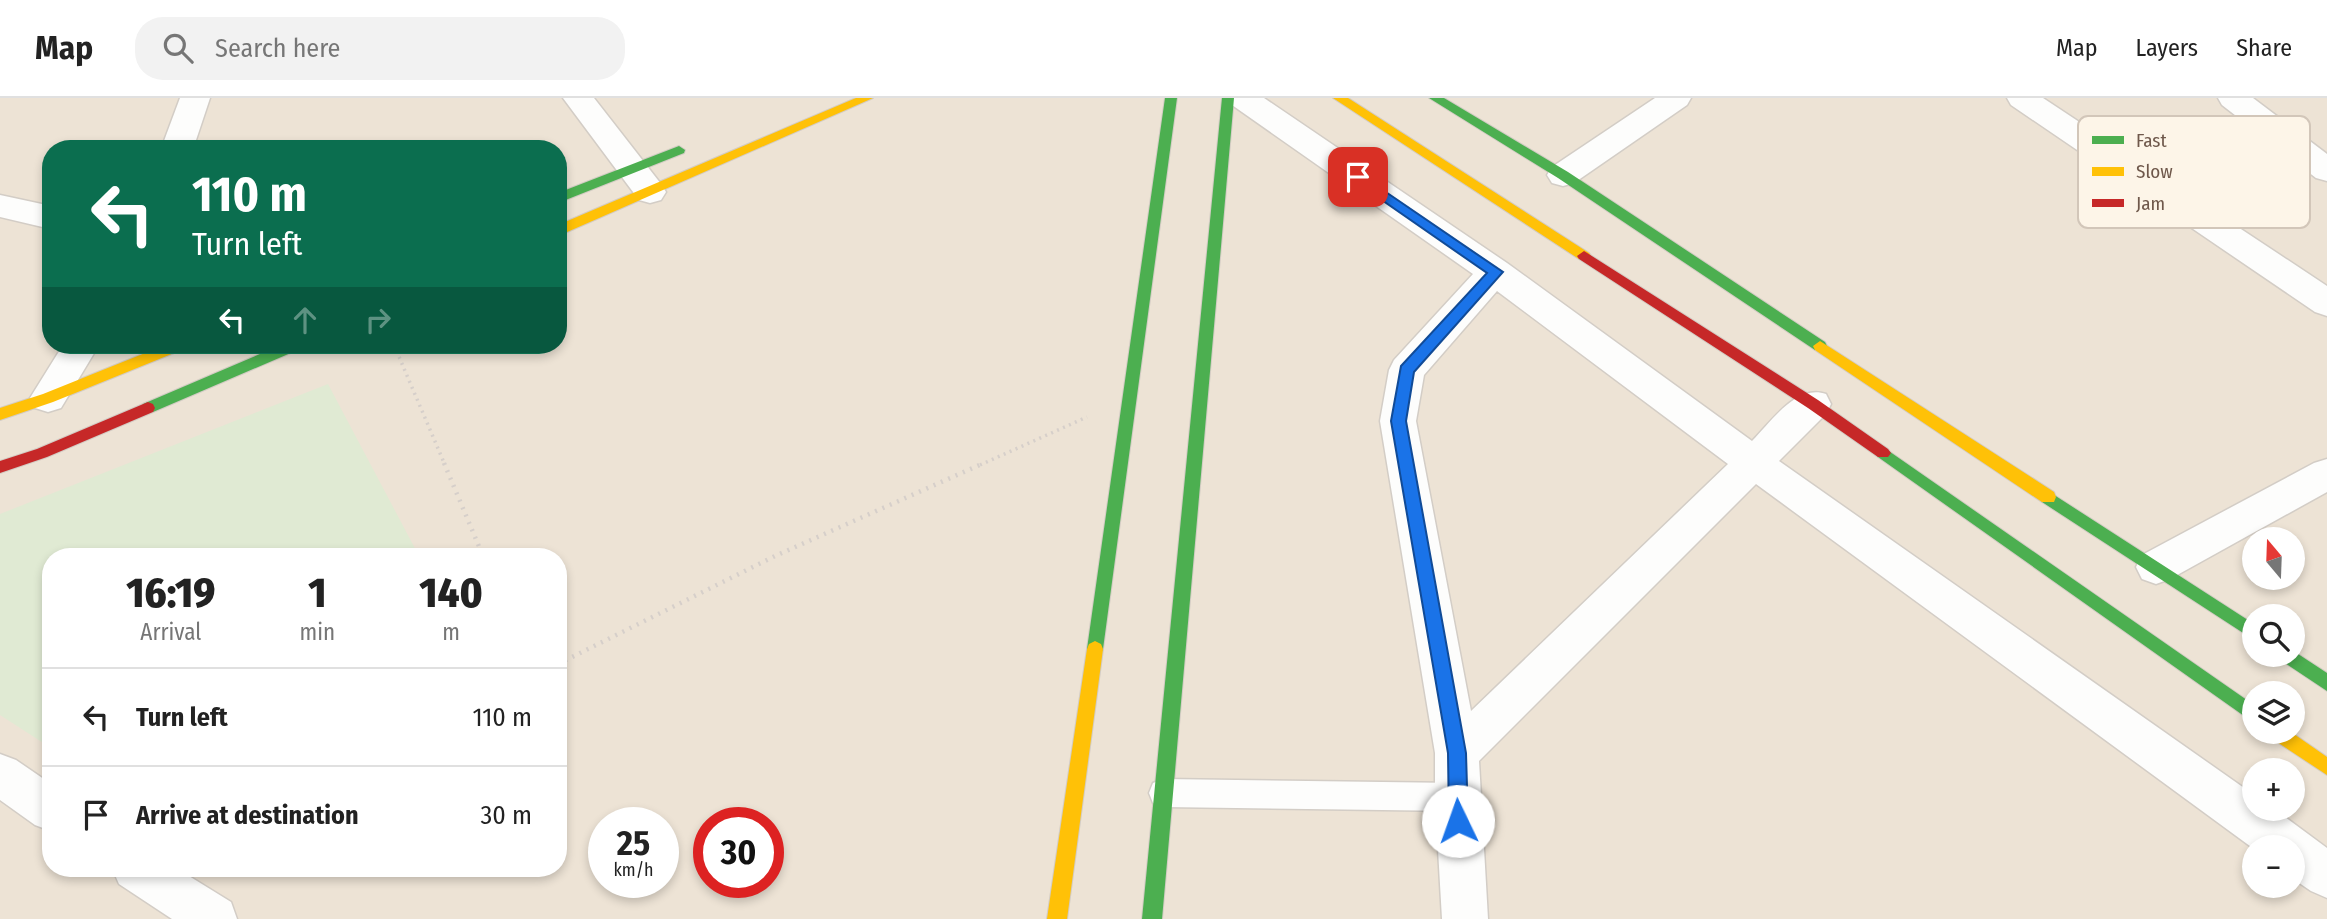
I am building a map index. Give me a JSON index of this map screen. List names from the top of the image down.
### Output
{
  "legend": ["Fast", "Slow", "Jam"],
  "north": "top",
  "page": {
    "header": "Map",
    "search": "Search here",
    "nav": ["Map", "Layers", "Share"],
    "turn": ["110 m", "Turn left"],
    "map_buttons": ["+", "−"],
    "eta": [
      "16:19",
      "Arrival",
      "1",
      "min",
      "140",
      "m"
    ],
    "list": [
      {
        "name": "Turn left",
        "value": "110 m"
      },
      {
        "name": "Arrive at destination",
        "value": "30 m"
      }
    ],
    "speed": "25 km/h",
    "limit": "30"
  }
}
